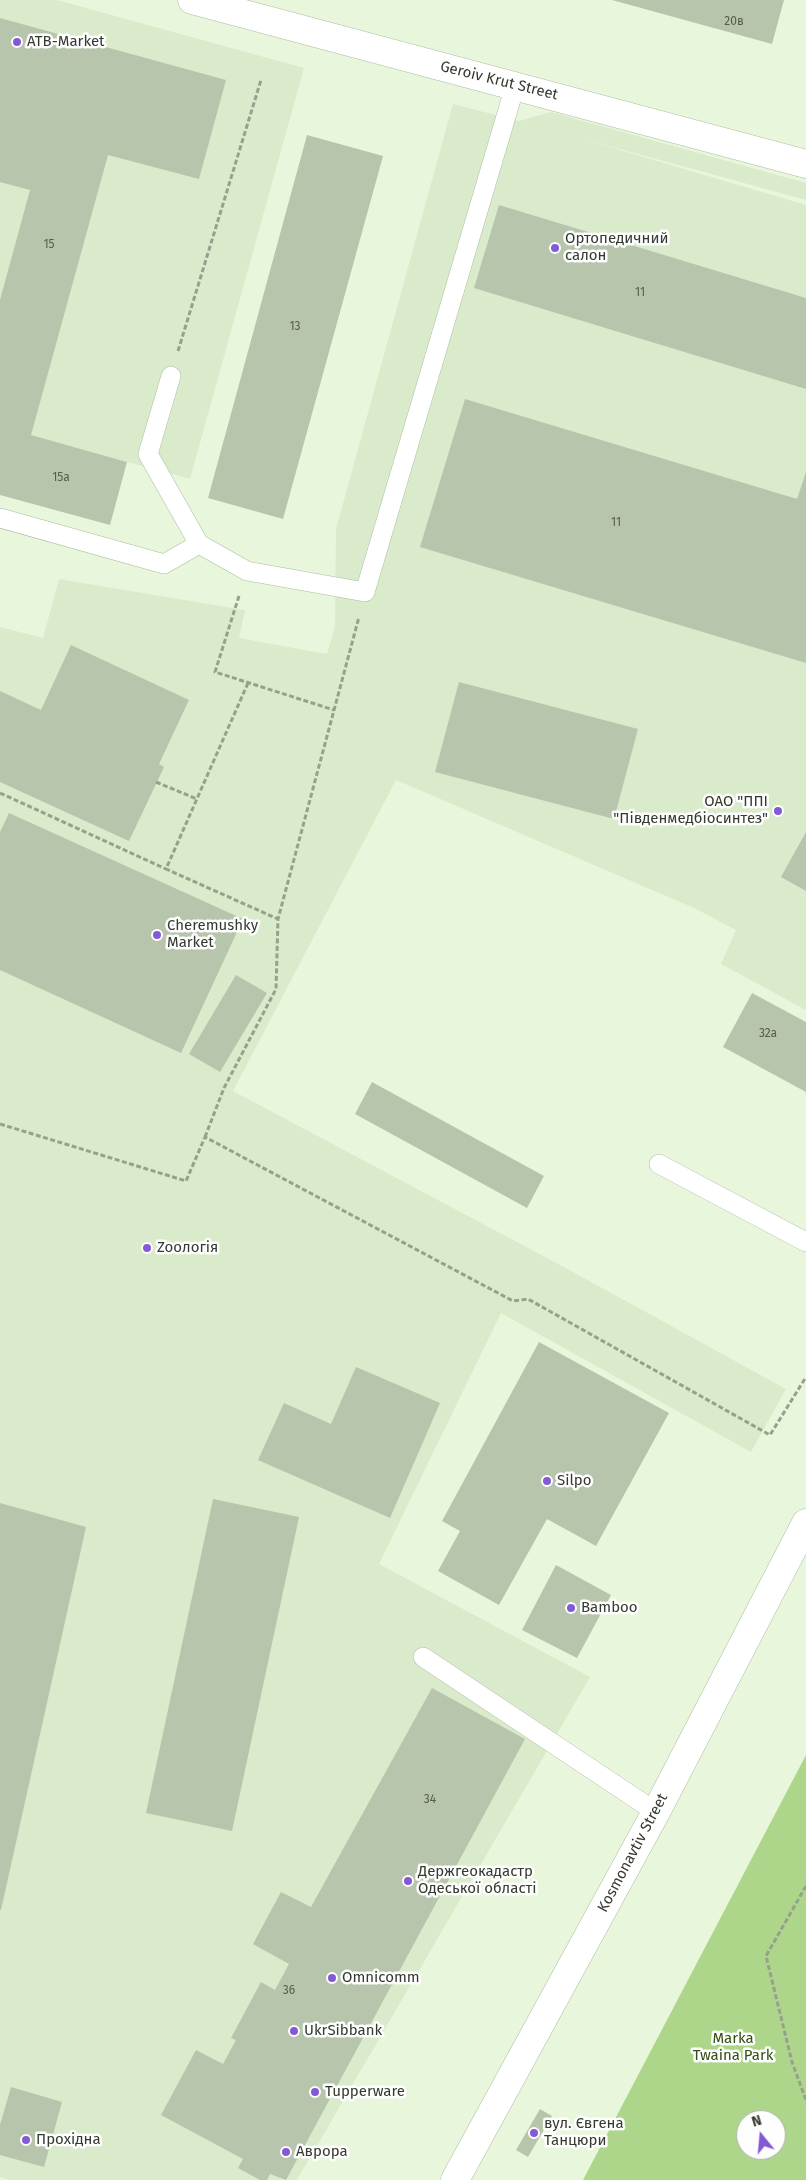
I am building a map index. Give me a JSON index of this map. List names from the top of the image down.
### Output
{
  "streets": {
    "main road": ["Geroiv Krut Street", "Kosmonavtiv Street"]
  },
  "parks": ["Marka Twaina Park"],
  "places": [
    "ATB-Market",
    "Ортопедичний салон",
    "ОАО \"ППІ \"Південмедбіосинтез\"",
    "Cheremushky Market",
    "Zooлогія",
    "Silpo",
    "Bamboo",
    "Держгеокадастр Одеської області",
    "Omnicomm",
    "UkrSibbank",
    "Tupperware",
    "вул. Євгена Танцюри",
    "Прохідна",
    "Аврора"
  ],
  "house_numbers": [
    "20в",
    "15",
    "11",
    "13",
    "15а",
    "11",
    "32а",
    "34",
    "36"
  ],
  "north": "top"
}
